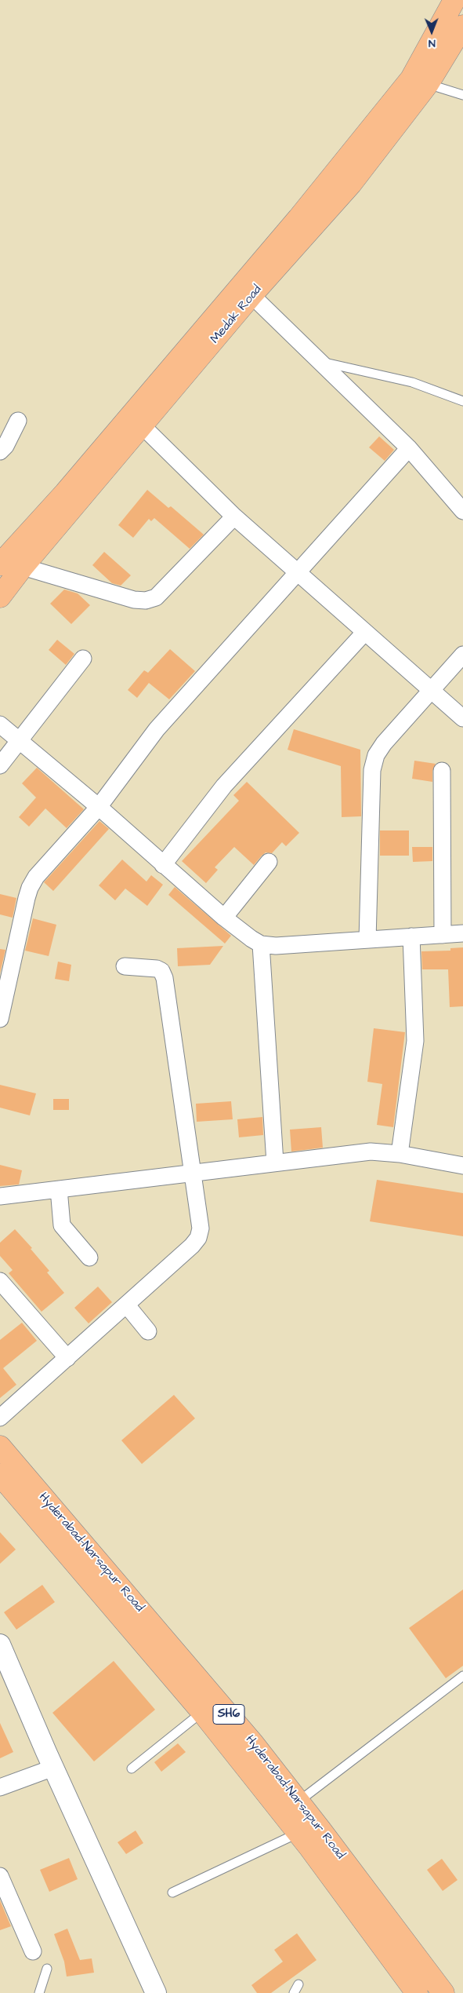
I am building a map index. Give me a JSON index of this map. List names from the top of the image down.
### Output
{
  "streets": {
    "main road": ["Medak Road", "Hyderabad-Narsapur Road", "SH6"]
  },
  "north": "bottom"
}
